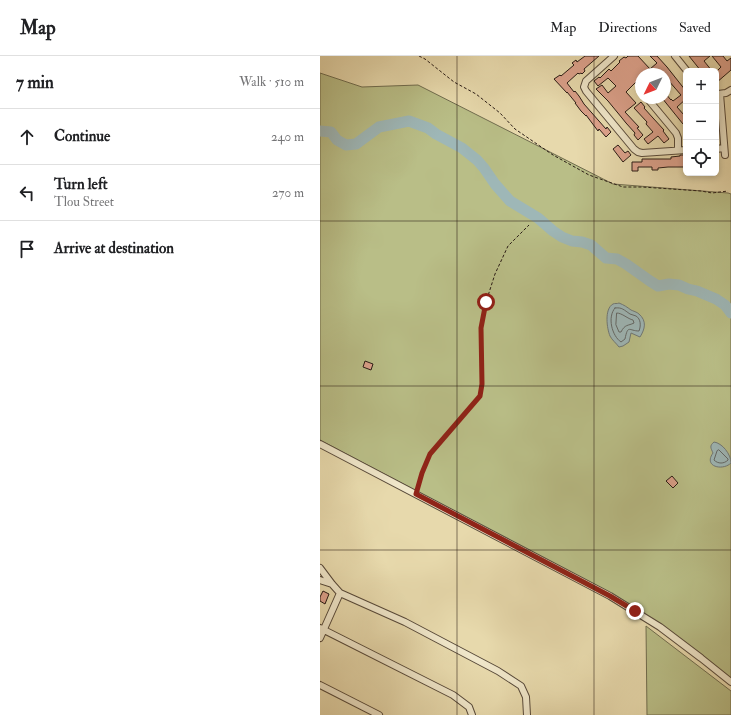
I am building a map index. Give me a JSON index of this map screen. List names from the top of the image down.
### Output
{
  "north": "bottom left",
  "page": {
    "header": "Map",
    "nav": ["Map", "Directions", "Saved"],
    "heading": ["7 min", "Walk · 510 m"],
    "map_buttons": ["+", "−"],
    "list": [
      ["Continue", "240 m"],
      ["Turn left", "Tlou Street", "270 m"],
      "Arrive at destination"
    ]
  }
}
